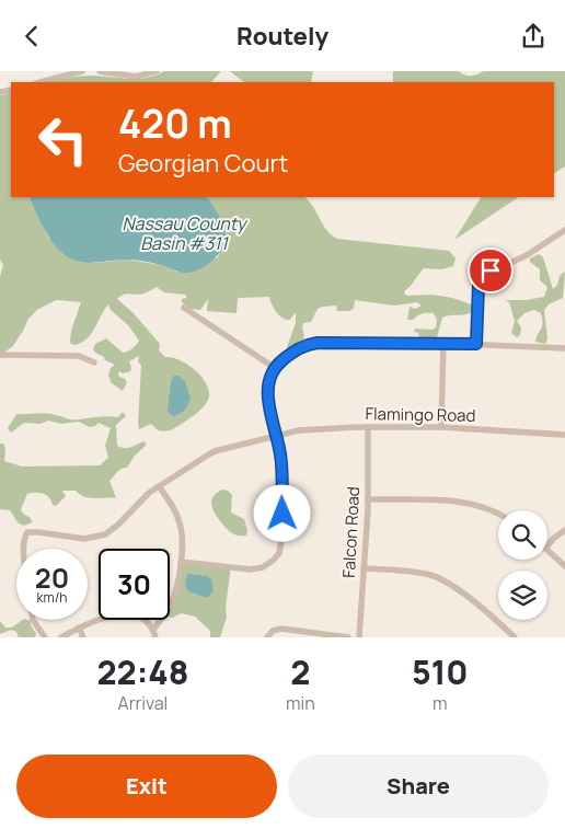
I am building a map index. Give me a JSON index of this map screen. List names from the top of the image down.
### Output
{
  "streets": {
    "street": ["Flamingo Road", "Falcon Road"]
  },
  "crossings": [
    ["Flamingo Road", "Falcon Road"]
  ],
  "water": ["Nassau County Basin #311"],
  "page": {
    "header": "Routely",
    "turn": ["420 m", "Georgian Court"],
    "speed": "20 km/h",
    "limit": "30",
    "eta": [
      "22:48",
      "Arrival",
      "2",
      "min",
      "510",
      "m"
    ],
    "buttons": ["Exit", "Share"]
  }
}
